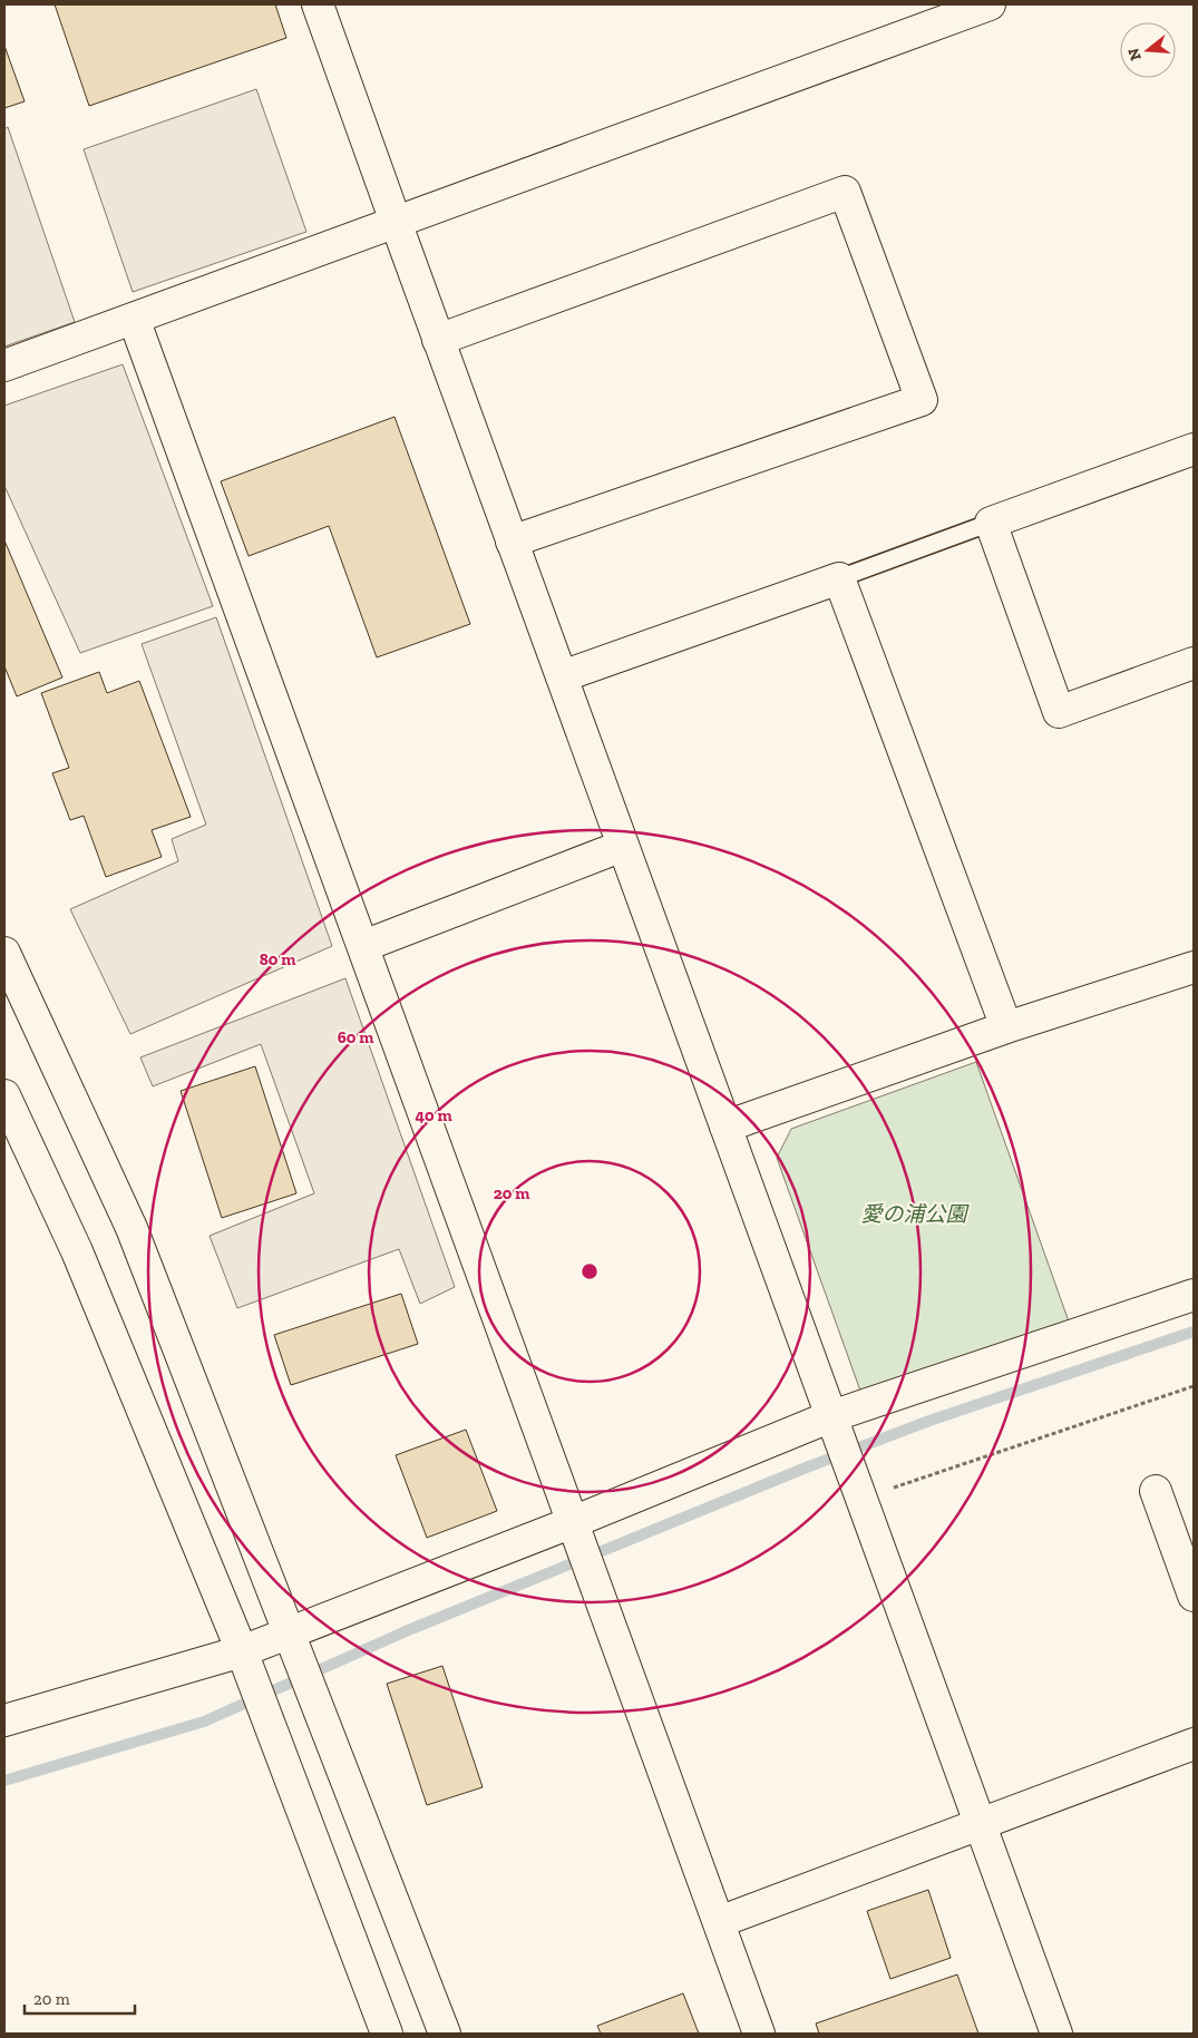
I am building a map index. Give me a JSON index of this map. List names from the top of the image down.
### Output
{
  "parks": ["愛の浦公園"],
  "scale_bar": "20 m",
  "north": "left",
  "rings": [
    "80 m",
    "60 m",
    "40 m",
    "20 m"
  ]
}
